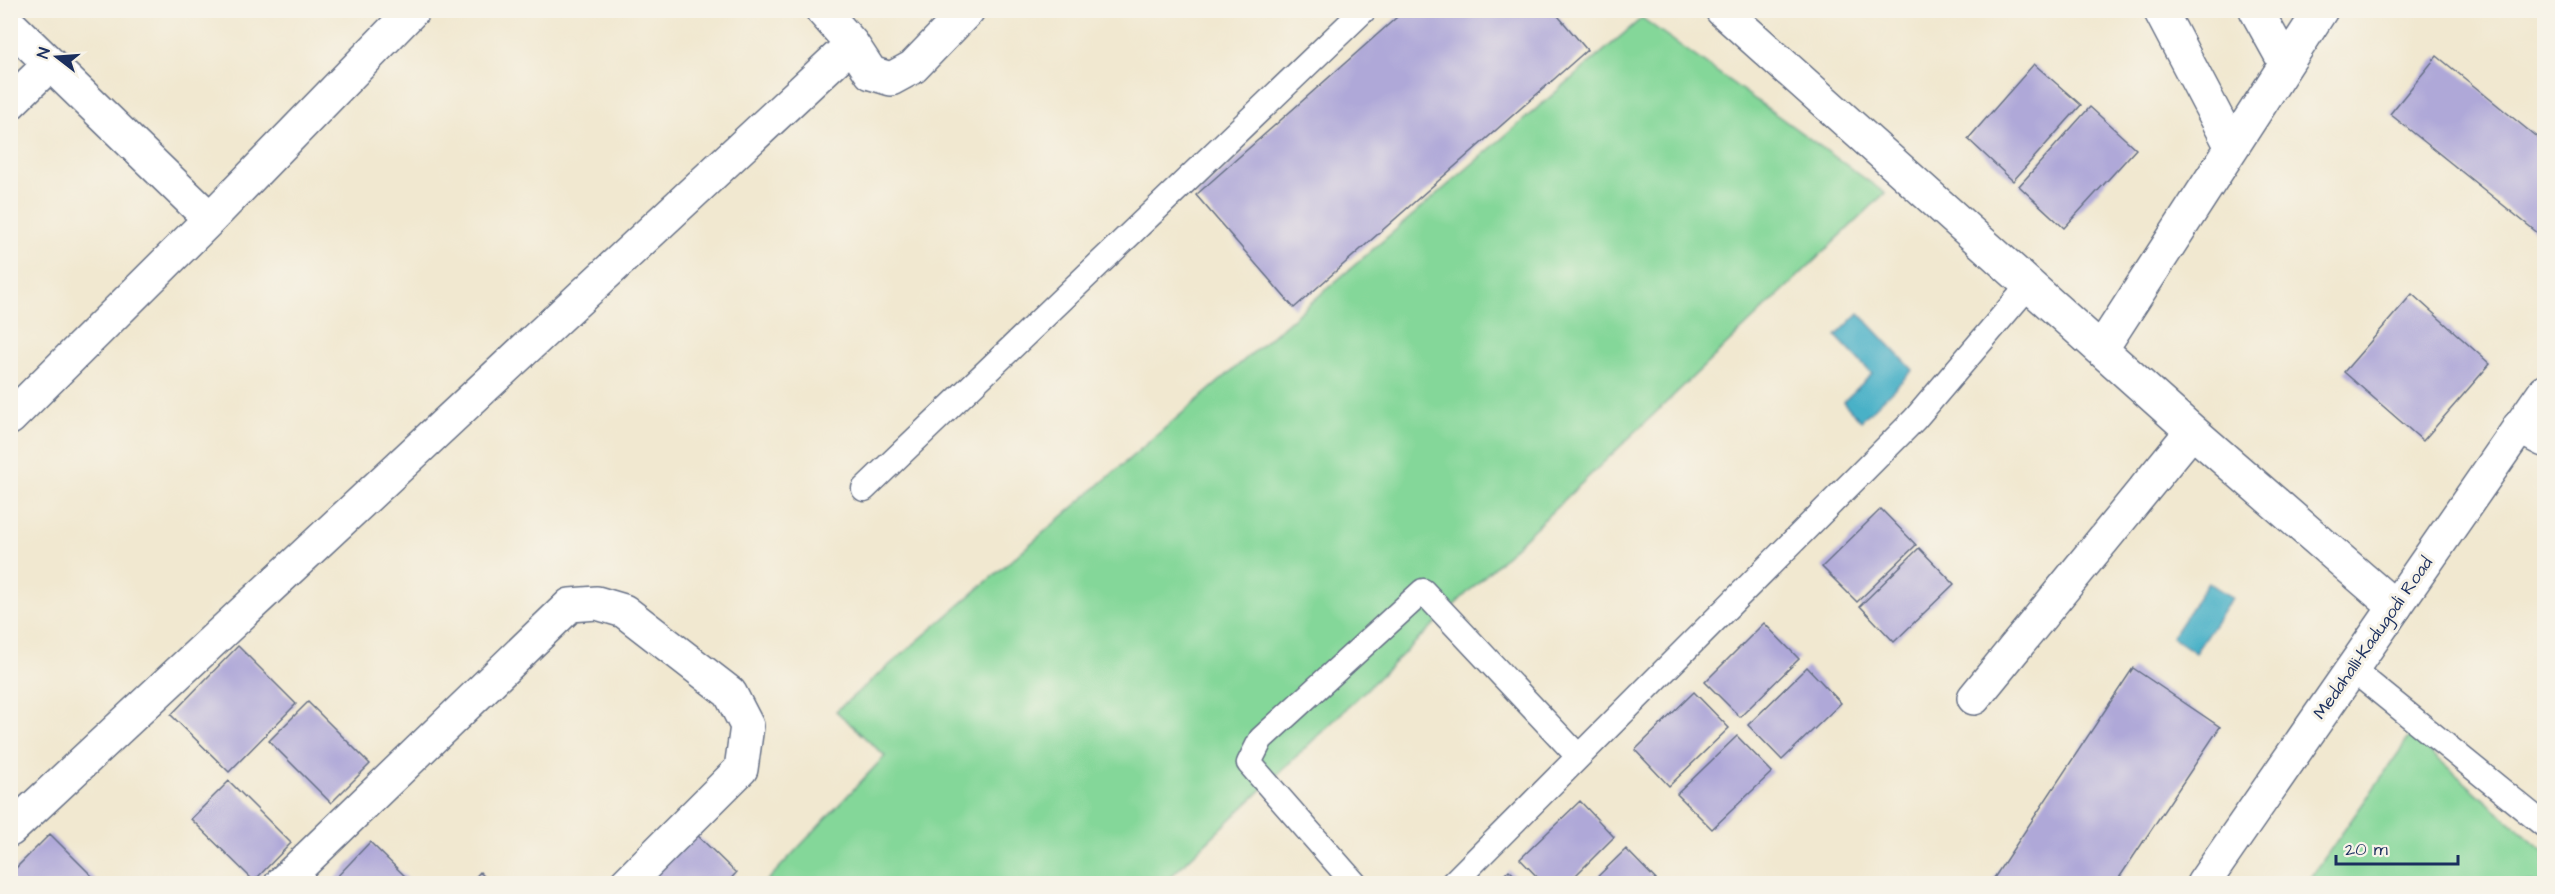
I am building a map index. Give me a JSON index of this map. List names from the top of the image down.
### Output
{
  "streets": {
    "street": ["Medahalli-Kadugodi Road"]
  },
  "scale_bar": "20 m",
  "north": "left"
}
